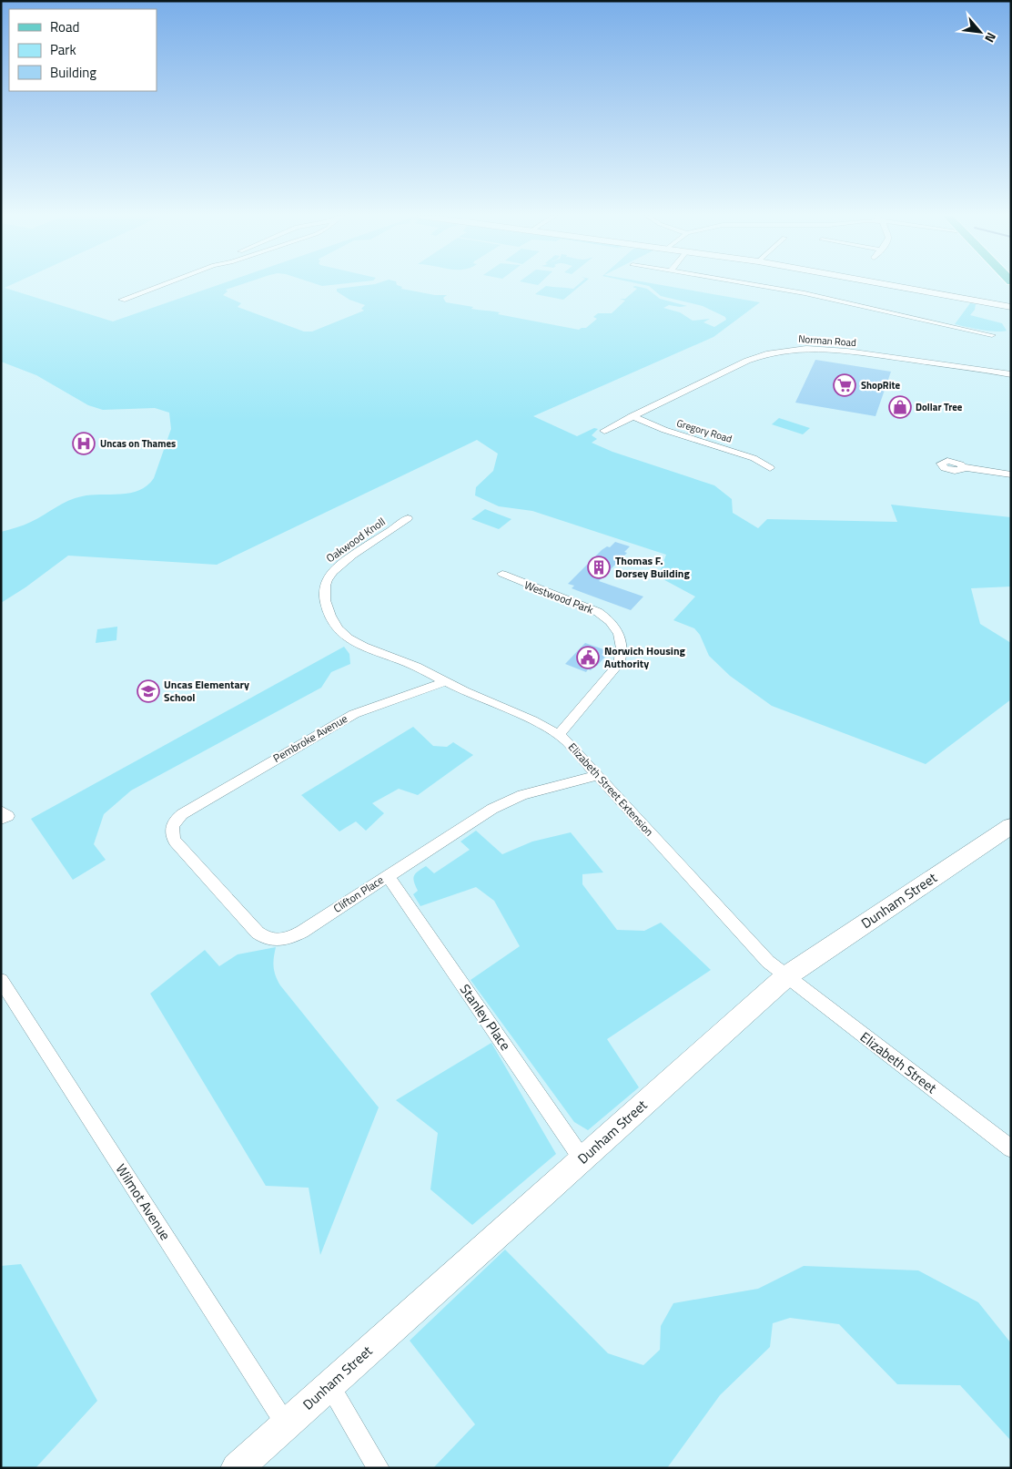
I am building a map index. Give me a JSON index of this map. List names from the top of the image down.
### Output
{
  "streets": {
    "main road": ["Dunham Street"],
    "street": [
      "Norman Road",
      "Gregory Road",
      "Oakwood Knoll",
      "Westwood Park",
      "Pembroke Avenue",
      "Elizabeth Street Extension",
      "Clifton Place",
      "Stanley Place",
      "Elizabeth Street",
      "Wilmot Avenue"
    ]
  },
  "crossings": [
    ["Norman Road", "Gregory Road"],
    ["Oakwood Knoll", "Elizabeth Street Extension"],
    ["Westwood Park", "Elizabeth Street Extension"],
    ["Pembroke Avenue", "Elizabeth Street Extension"],
    ["Pembroke Avenue", "Clifton Place"],
    ["Elizabeth Street Extension", "Clifton Place"],
    ["Elizabeth Street Extension", "Dunham Street"],
    ["Elizabeth Street Extension", "Elizabeth Street"],
    ["Clifton Place", "Stanley Place"],
    ["Dunham Street", "Stanley Place"],
    ["Dunham Street", "Elizabeth Street"],
    ["Dunham Street", "Wilmot Avenue"]
  ],
  "places": {
    "supermarket": ["ShopRite"],
    "shop": ["Dollar Tree"],
    "hospital": ["Uncas on Thames"],
    "building": ["Thomas F. Dorsey Building"],
    "public building": ["Norwich Housing Authority"],
    "school or university": ["Uncas Elementary School"]
  },
  "legend": ["Road", "Park", "Building"],
  "north": "bottom right"
}
